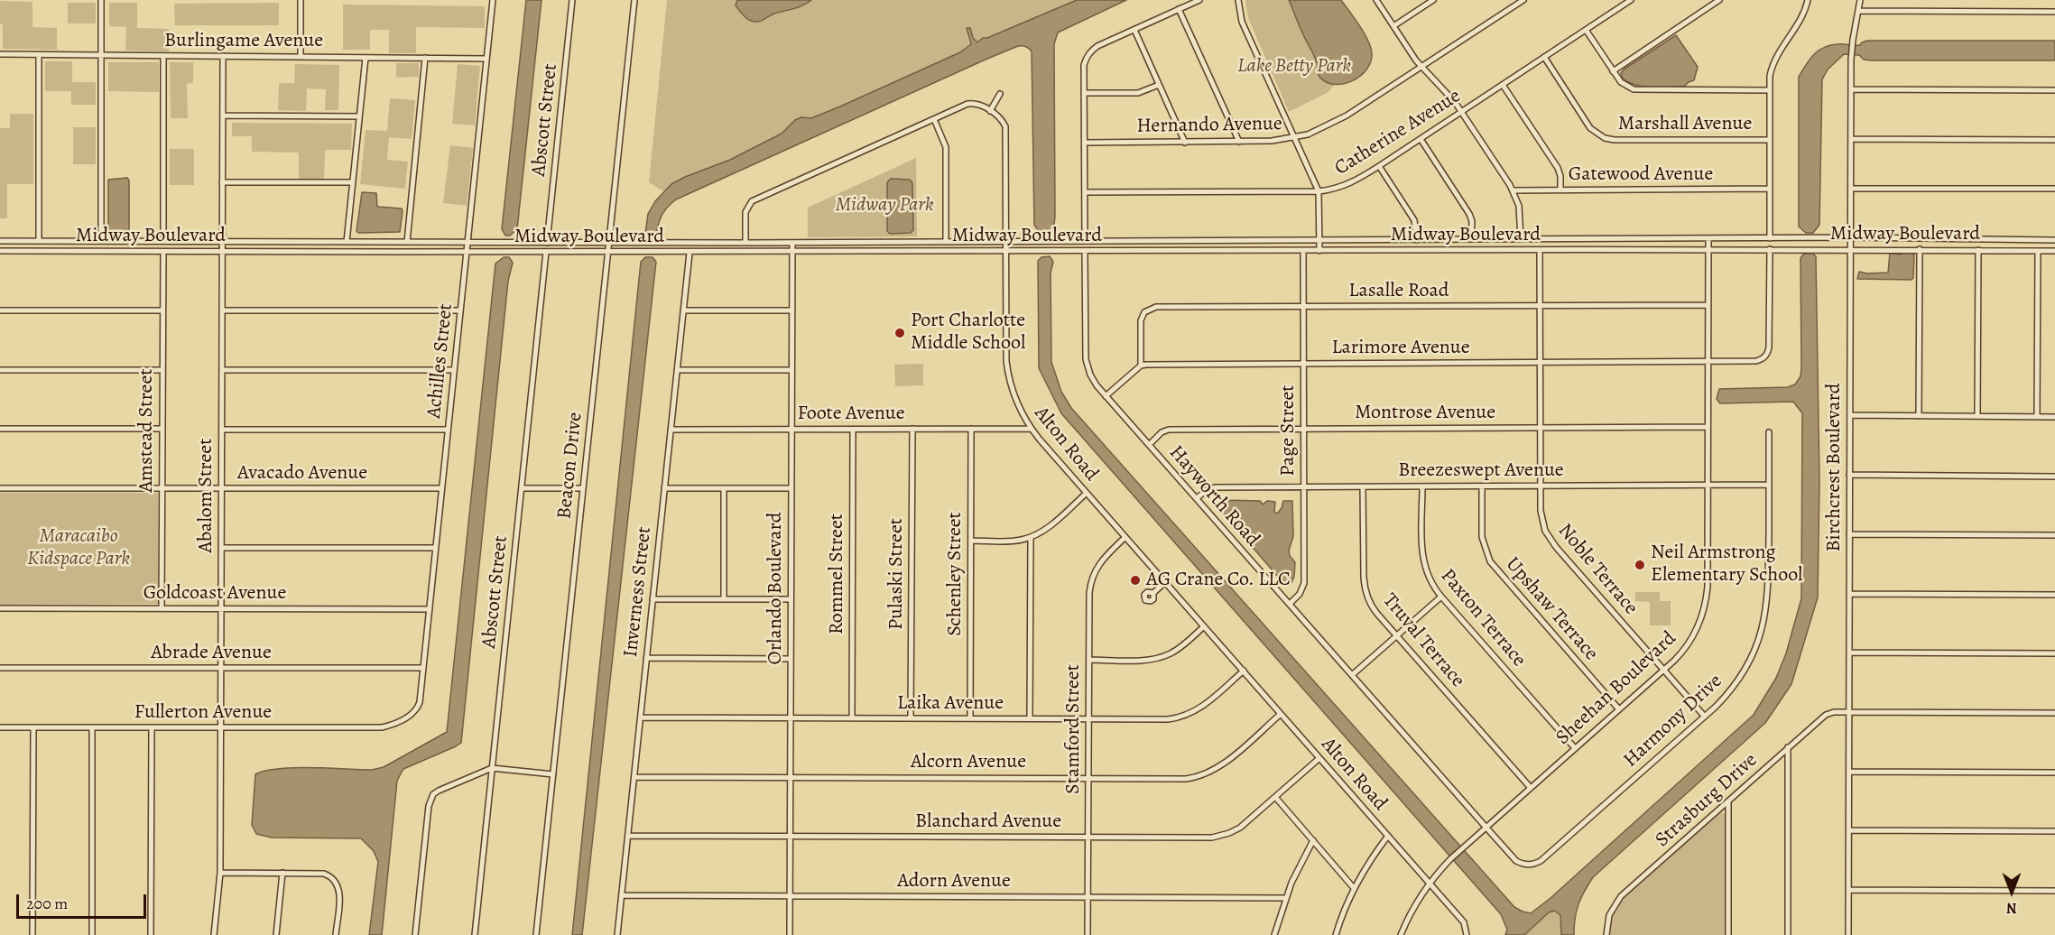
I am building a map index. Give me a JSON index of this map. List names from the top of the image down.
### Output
{
  "streets": {
    "street": [
      "Burlingame Avenue",
      "Abscott Street",
      "Marshall Avenue",
      "Hernando Avenue",
      "Catherine Avenue",
      "Gatewood Avenue",
      "Midway Boulevard",
      "Lasalle Road",
      "Larimore Avenue",
      "Achilles Street",
      "Montrose Avenue",
      "Foote Avenue",
      "Amstead Street",
      "Page Street",
      "Alton Road",
      "Beacon Drive",
      "Birchcrest Boulevard",
      "Breezeswept Avenue",
      "Avacado Avenue",
      "Abalom Street",
      "Hayworth Road",
      "Noble Terrace",
      "Rommel Street",
      "Pulaski Street",
      "Schenley Street",
      "Orlando Boulevard",
      "Inverness Street",
      "Goldcoast Avenue",
      "Upshaw Terrace",
      "Paxton Terrace",
      "Truval Terrace",
      "Abrade Avenue",
      "Sheehan Boulevard",
      "Laika Avenue",
      "Fullerton Avenue",
      "Harmony Drive",
      "Stamford Street",
      "Alcorn Avenue",
      "Strasburg Drive",
      "Blanchard Avenue",
      "Adorn Avenue"
    ]
  },
  "crossings": [
    ["Burlingame Avenue", "Achilles Street"],
    ["Burlingame Avenue", "Abalom Street"],
    ["Abscott Street", "Midway Boulevard"],
    ["Marshall Avenue", "Catherine Avenue"],
    ["Midway Boulevard", "Larimore Avenue"],
    ["Midway Boulevard", "Achilles Street"],
    ["Midway Boulevard", "Amstead Street"],
    ["Midway Boulevard", "Page Street"],
    ["Midway Boulevard", "Alton Road"],
    ["Midway Boulevard", "Beacon Drive"],
    ["Midway Boulevard", "Birchcrest Boulevard"],
    ["Midway Boulevard", "Abalom Street"],
    ["Midway Boulevard", "Hayworth Road"],
    ["Midway Boulevard", "Noble Terrace"],
    ["Midway Boulevard", "Orlando Boulevard"],
    ["Midway Boulevard", "Inverness Street"],
    ["Midway Boulevard", "Sheehan Boulevard"],
    ["Lasalle Road", "Larimore Avenue"],
    ["Lasalle Road", "Page Street"],
    ["Lasalle Road", "Noble Terrace"],
    ["Lasalle Road", "Sheehan Boulevard"],
    ["Larimore Avenue", "Page Street"],
    ["Larimore Avenue", "Noble Terrace"],
    ["Larimore Avenue", "Sheehan Boulevard"],
    ["Achilles Street", "Avacado Avenue"],
    ["Achilles Street", "Goldcoast Avenue"],
    ["Achilles Street", "Abrade Avenue"],
    ["Achilles Street", "Fullerton Avenue"],
    ["Montrose Avenue", "Page Street"],
    ["Montrose Avenue", "Hayworth Road"],
    ["Montrose Avenue", "Noble Terrace"],
    ["Montrose Avenue", "Sheehan Boulevard"],
    ["Foote Avenue", "Alton Road"],
    ["Foote Avenue", "Rommel Street"],
    ["Foote Avenue", "Pulaski Street"],
    ["Foote Avenue", "Schenley Street"],
    ["Foote Avenue", "Orlando Boulevard"],
    ["Foote Avenue", "Inverness Street"],
    ["Amstead Street", "Avacado Avenue"],
    ["Amstead Street", "Goldcoast Avenue"],
    ["Page Street", "Breezeswept Avenue"],
    ["Page Street", "Hayworth Road"],
    ["Alton Road", "Sheehan Boulevard"],
    ["Alton Road", "Laika Avenue"],
    ["Alton Road", "Stamford Street"],
    ["Alton Road", "Alcorn Avenue"],
    ["Alton Road", "Blanchard Avenue"],
    ["Birchcrest Boulevard", "Strasburg Drive"],
    ["Breezeswept Avenue", "Hayworth Road"],
    ["Breezeswept Avenue", "Noble Terrace"],
    ["Breezeswept Avenue", "Upshaw Terrace"],
    ["Breezeswept Avenue", "Paxton Terrace"],
    ["Breezeswept Avenue", "Truval Terrace"],
    ["Breezeswept Avenue", "Sheehan Boulevard"],
    ["Breezeswept Avenue", "Harmony Drive"],
    ["Avacado Avenue", "Abalom Street"],
    ["Abalom Street", "Goldcoast Avenue"],
    ["Abalom Street", "Abrade Avenue"],
    ["Abalom Street", "Fullerton Avenue"],
    ["Hayworth Road", "Sheehan Boulevard"],
    ["Hayworth Road", "Harmony Drive"],
    ["Noble Terrace", "Sheehan Boulevard"],
    ["Noble Terrace", "Harmony Drive"],
    ["Rommel Street", "Laika Avenue"],
    ["Pulaski Street", "Laika Avenue"],
    ["Schenley Street", "Laika Avenue"],
    ["Orlando Boulevard", "Laika Avenue"],
    ["Orlando Boulevard", "Alcorn Avenue"],
    ["Orlando Boulevard", "Blanchard Avenue"],
    ["Orlando Boulevard", "Adorn Avenue"],
    ["Inverness Street", "Laika Avenue"],
    ["Inverness Street", "Alcorn Avenue"],
    ["Inverness Street", "Blanchard Avenue"],
    ["Inverness Street", "Adorn Avenue"],
    ["Upshaw Terrace", "Sheehan Boulevard"],
    ["Paxton Terrace", "Sheehan Boulevard"],
    ["Truval Terrace", "Sheehan Boulevard"],
    ["Sheehan Boulevard", "Harmony Drive"],
    ["Laika Avenue", "Stamford Street"],
    ["Stamford Street", "Alcorn Avenue"],
    ["Stamford Street", "Blanchard Avenue"],
    ["Stamford Street", "Adorn Avenue"]
  ],
  "parks": ["Lake Betty Park", "Midway Park", "Maracaibo Kidspace Park"],
  "places": ["Port Charlotte Middle School", "Neil Armstrong Elementary School", "AG Crane Co. LLC"],
  "scale_bar": "200 m",
  "north": "bottom"
}
